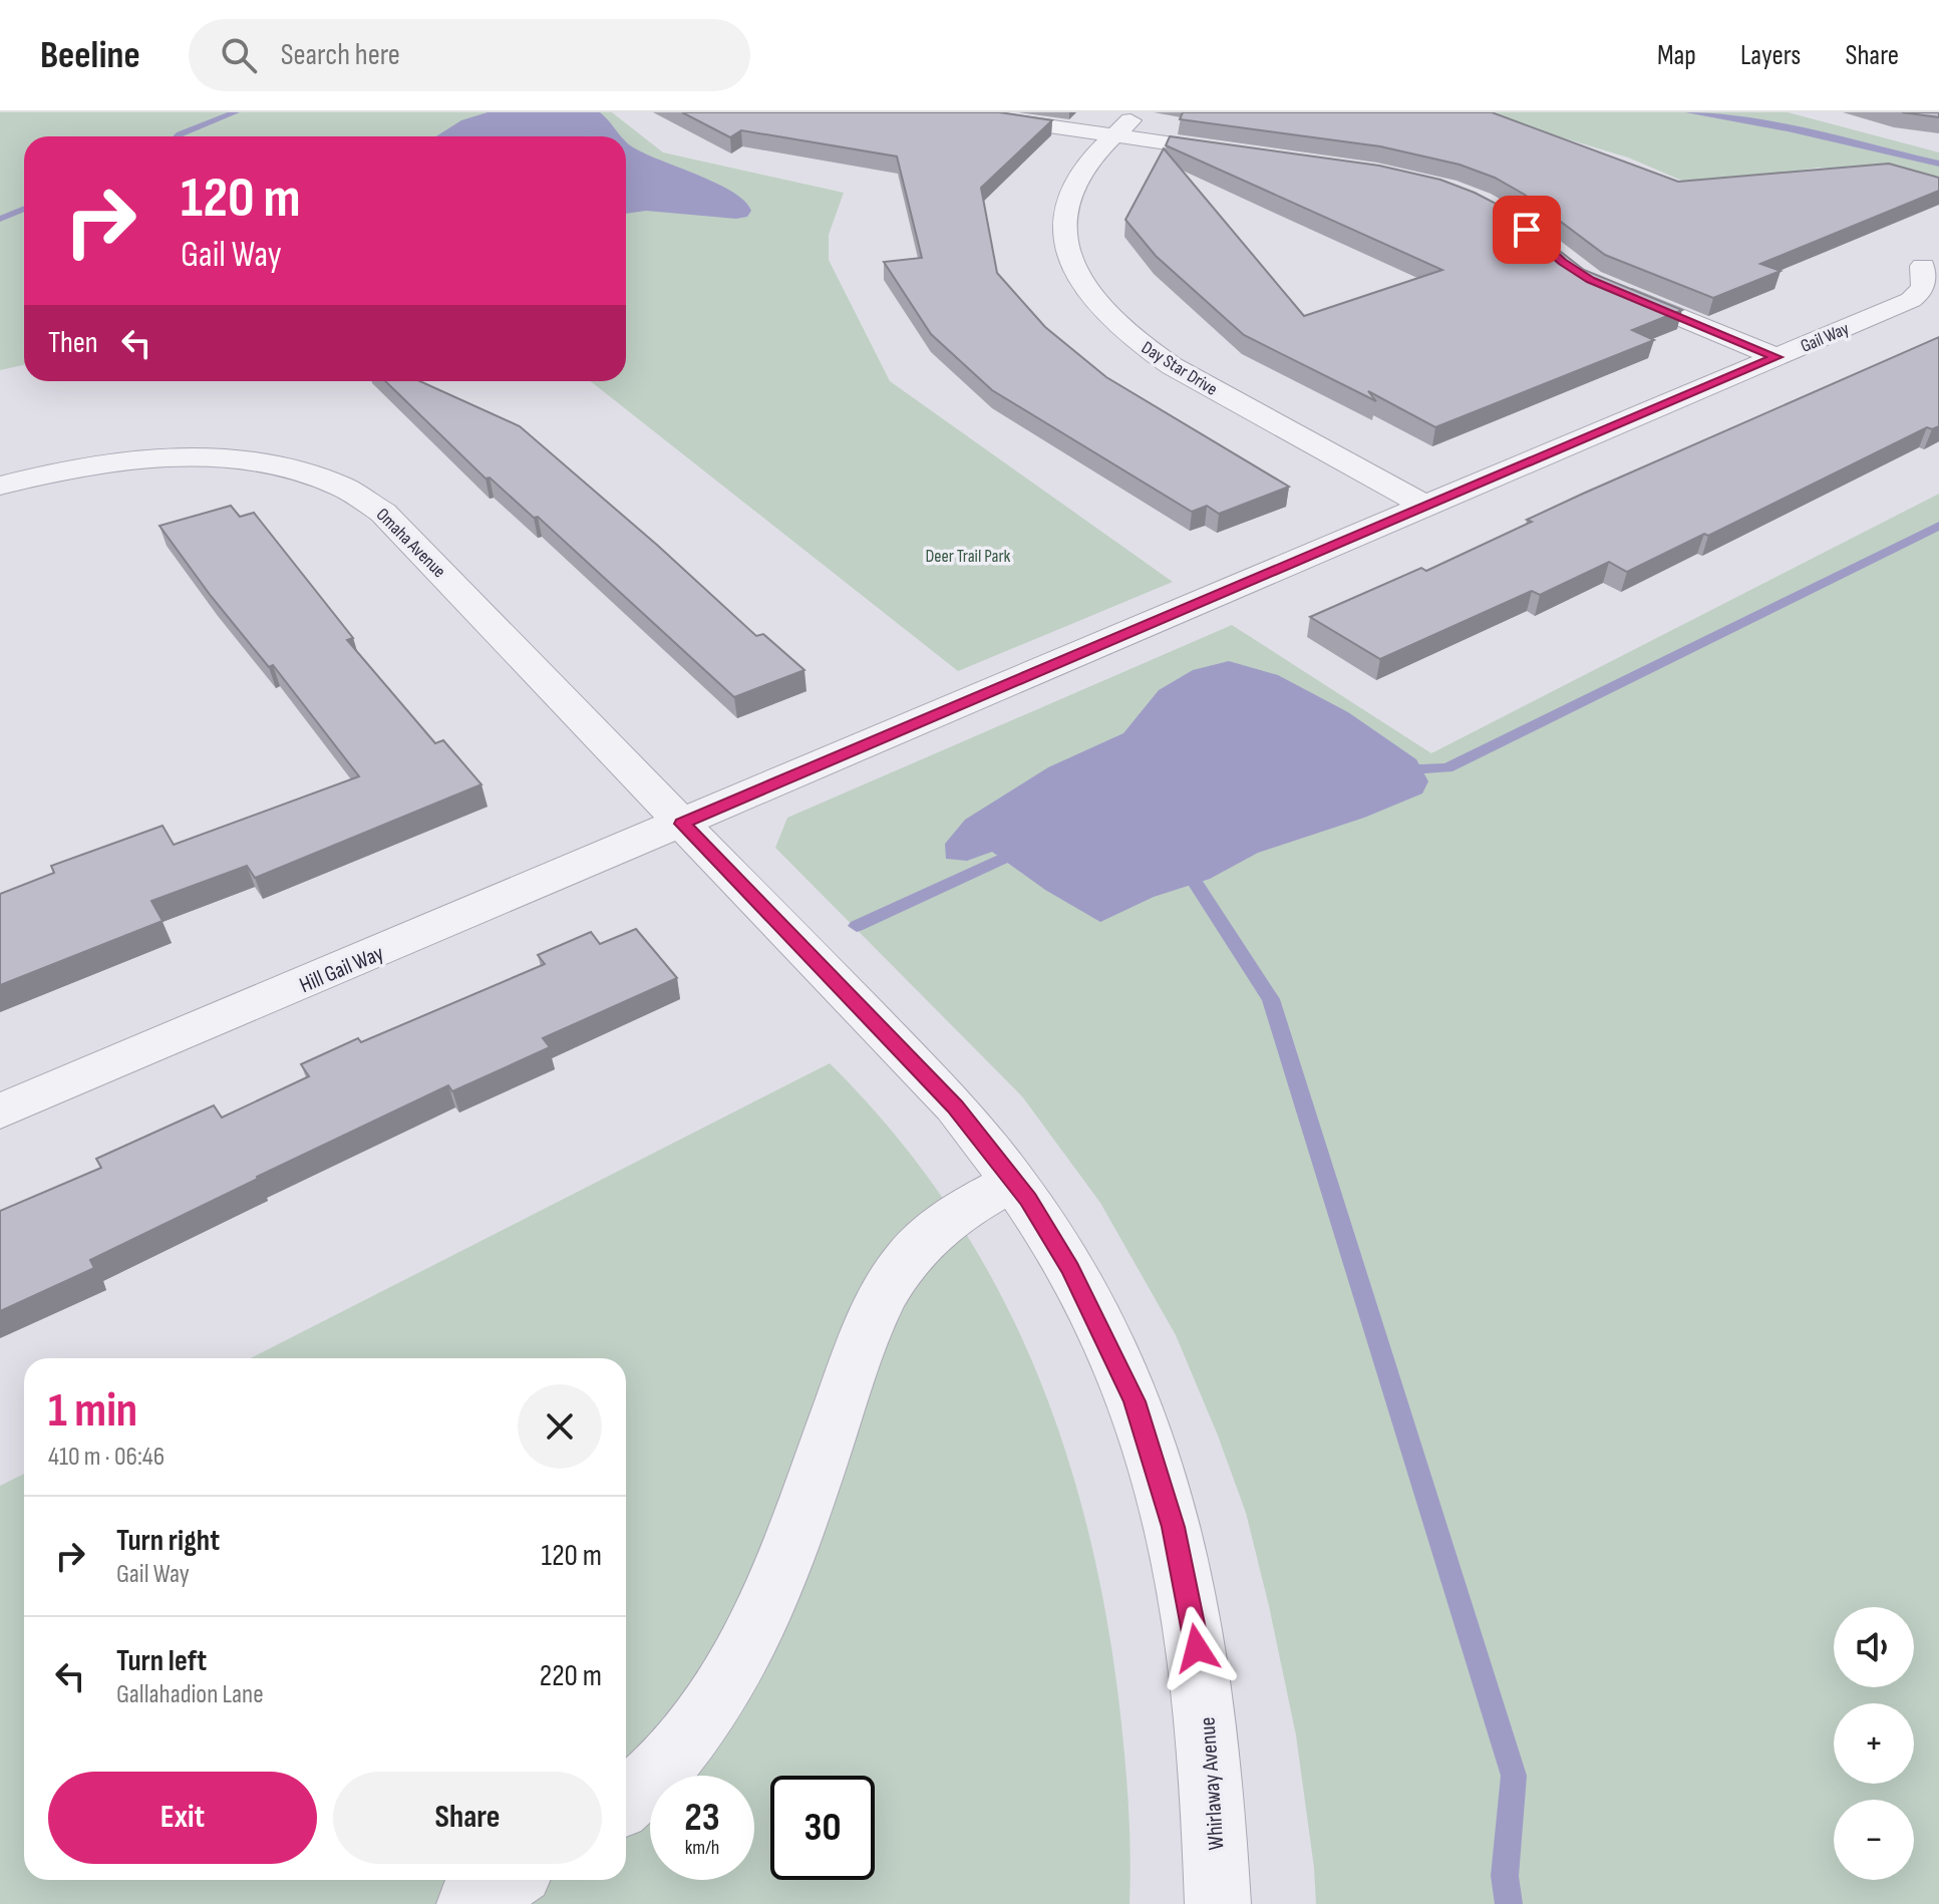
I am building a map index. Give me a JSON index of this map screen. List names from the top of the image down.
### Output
{
  "streets": {
    "street": [
      "Gail Way",
      "Day Star Drive",
      "Omaha Avenue",
      "Hill Gail Way",
      "Whirlaway Avenue"
    ]
  },
  "crossings": [
    ["Gail Way", "Day Star Drive"],
    ["Gail Way", "Omaha Avenue"],
    ["Gail Way", "Hill Gail Way"],
    ["Gail Way", "Whirlaway Avenue"],
    ["Omaha Avenue", "Hill Gail Way"],
    ["Omaha Avenue", "Whirlaway Avenue"],
    ["Hill Gail Way", "Whirlaway Avenue"]
  ],
  "parks": ["Deer Trail Park"],
  "page": {
    "header": "Beeline",
    "search": "Search here",
    "nav": ["Map", "Layers", "Share"],
    "turn": ["120 m", "Gail Way"],
    "then": "Then",
    "heading": ["1 min", "410 m · 06:46"],
    "list": [
      {
        "name": "Turn right",
        "note": "Gail Way",
        "value": "120 m"
      },
      {
        "name": "Turn left",
        "note": "Gallahadion Lane",
        "value": "220 m"
      }
    ],
    "map_buttons": ["+", "−"],
    "buttons": ["Exit", "Share"],
    "speed": "23 km/h",
    "limit": "30"
  }
}
